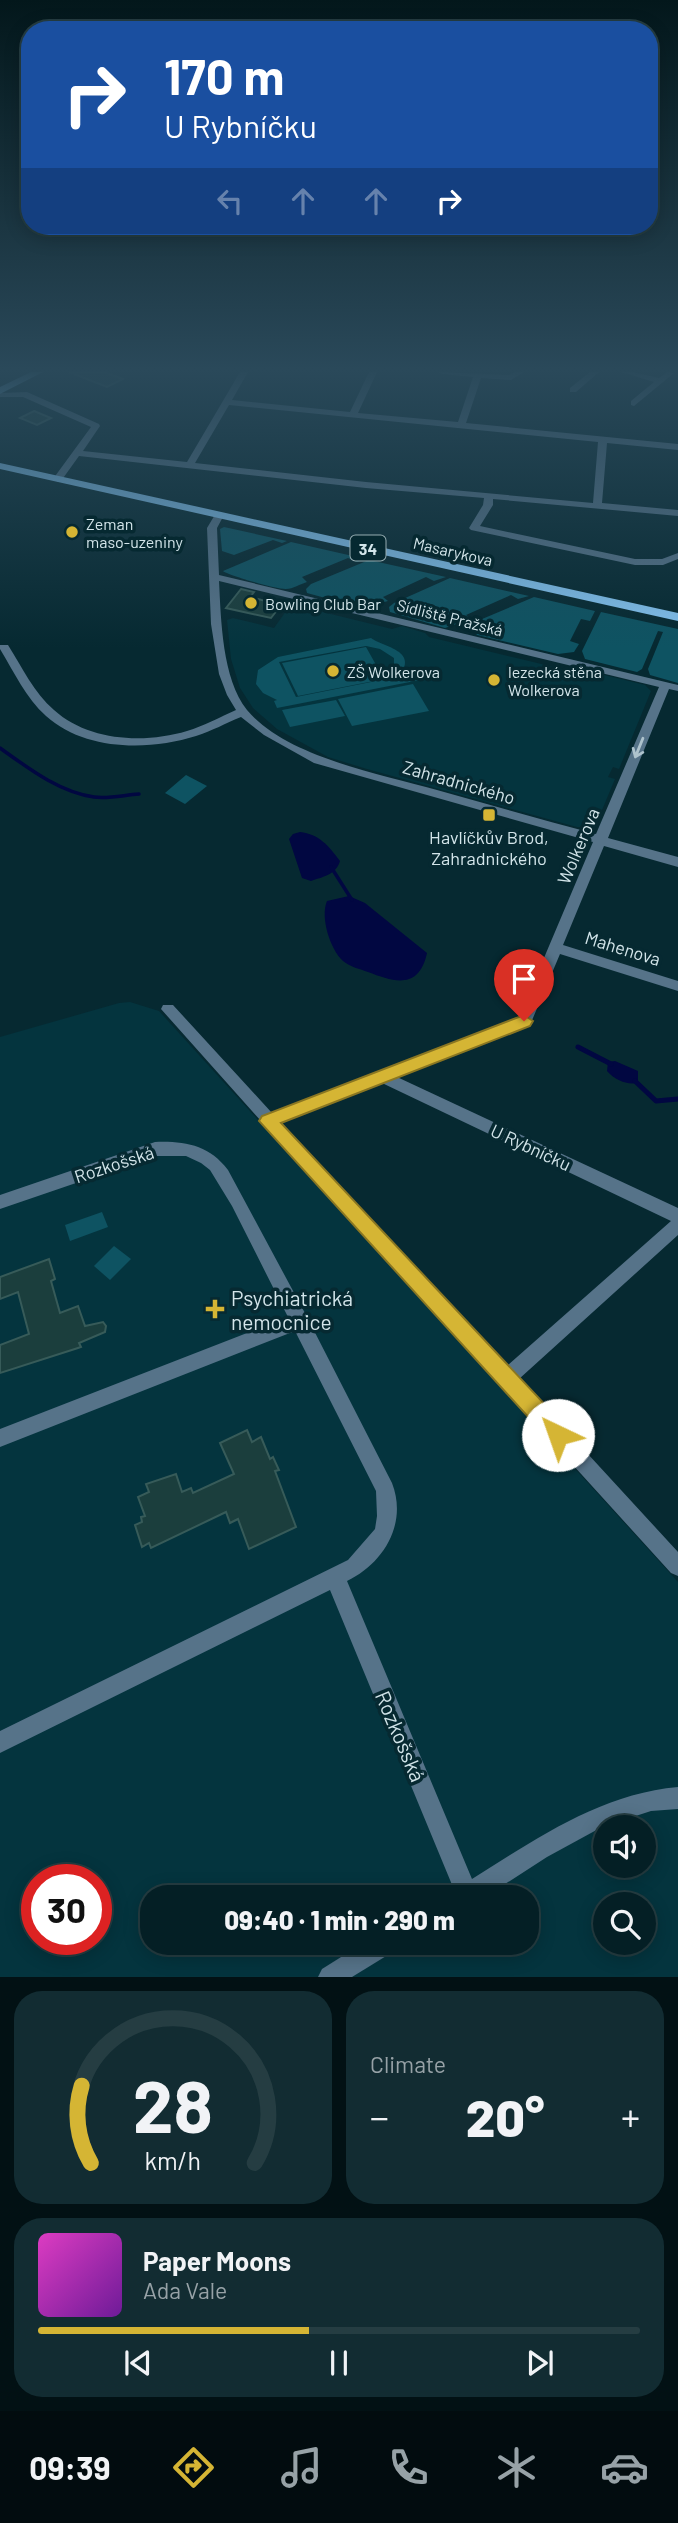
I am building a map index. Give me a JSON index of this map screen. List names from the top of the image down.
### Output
{
  "streets": {
    "main road": ["34", "Masarykova"],
    "street": [
      "Sídliště Pražská",
      "Zahradnického",
      "Wolkerova",
      "Mahenova",
      "U Rybníčku",
      "Rozkošská"
    ]
  },
  "crossings": [
    ["34", "Masarykova"],
    ["Masarykova", "Zahradnického"],
    ["Sídliště Pražská", "Zahradnického"],
    ["Sídliště Pražská", "Wolkerova"],
    ["Zahradnického", "Wolkerova"],
    ["Wolkerova", "Mahenova"],
    ["Wolkerova", "U Rybníčku"]
  ],
  "places": {
    "other": [
      "Zeman maso-uzeniny",
      "Bowling Club Bar",
      "ZŠ Wolkerova",
      "lezecká stěna Wolkerova"
    ],
    "transit": ["Havlíčkův Brod, Zahradnického"],
    "health": ["Psychiatrická nemocnice"]
  },
  "page": {
    "turn": ["170 m", "U Rybníčku"],
    "limit": "30",
    "trip": "09:40 · 1 min · 290 m",
    "tile": "Climate",
    "heat": ["−", "20°", "+"],
    "song": ["Paper Moons", "Ada Vale"],
    "tabs": "09:39",
    "gauge": ["28", "km/h"]
  }
}
